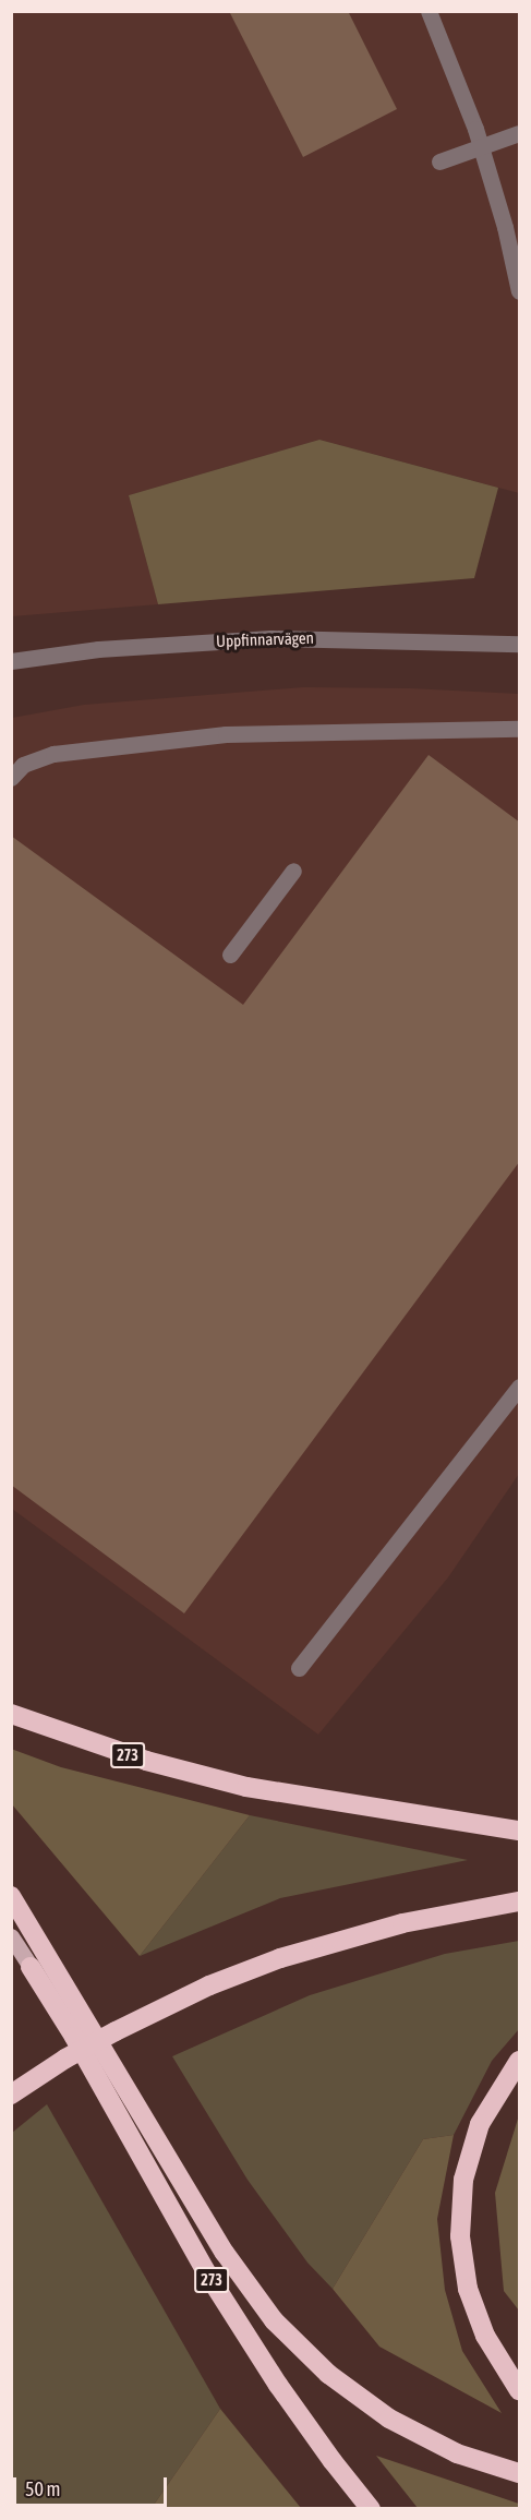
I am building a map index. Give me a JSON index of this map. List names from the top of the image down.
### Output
{
  "streets": {
    "highway": ["273"],
    "street": ["Uppfinnarvägen"]
  },
  "scale_bar": "50 m"
}
